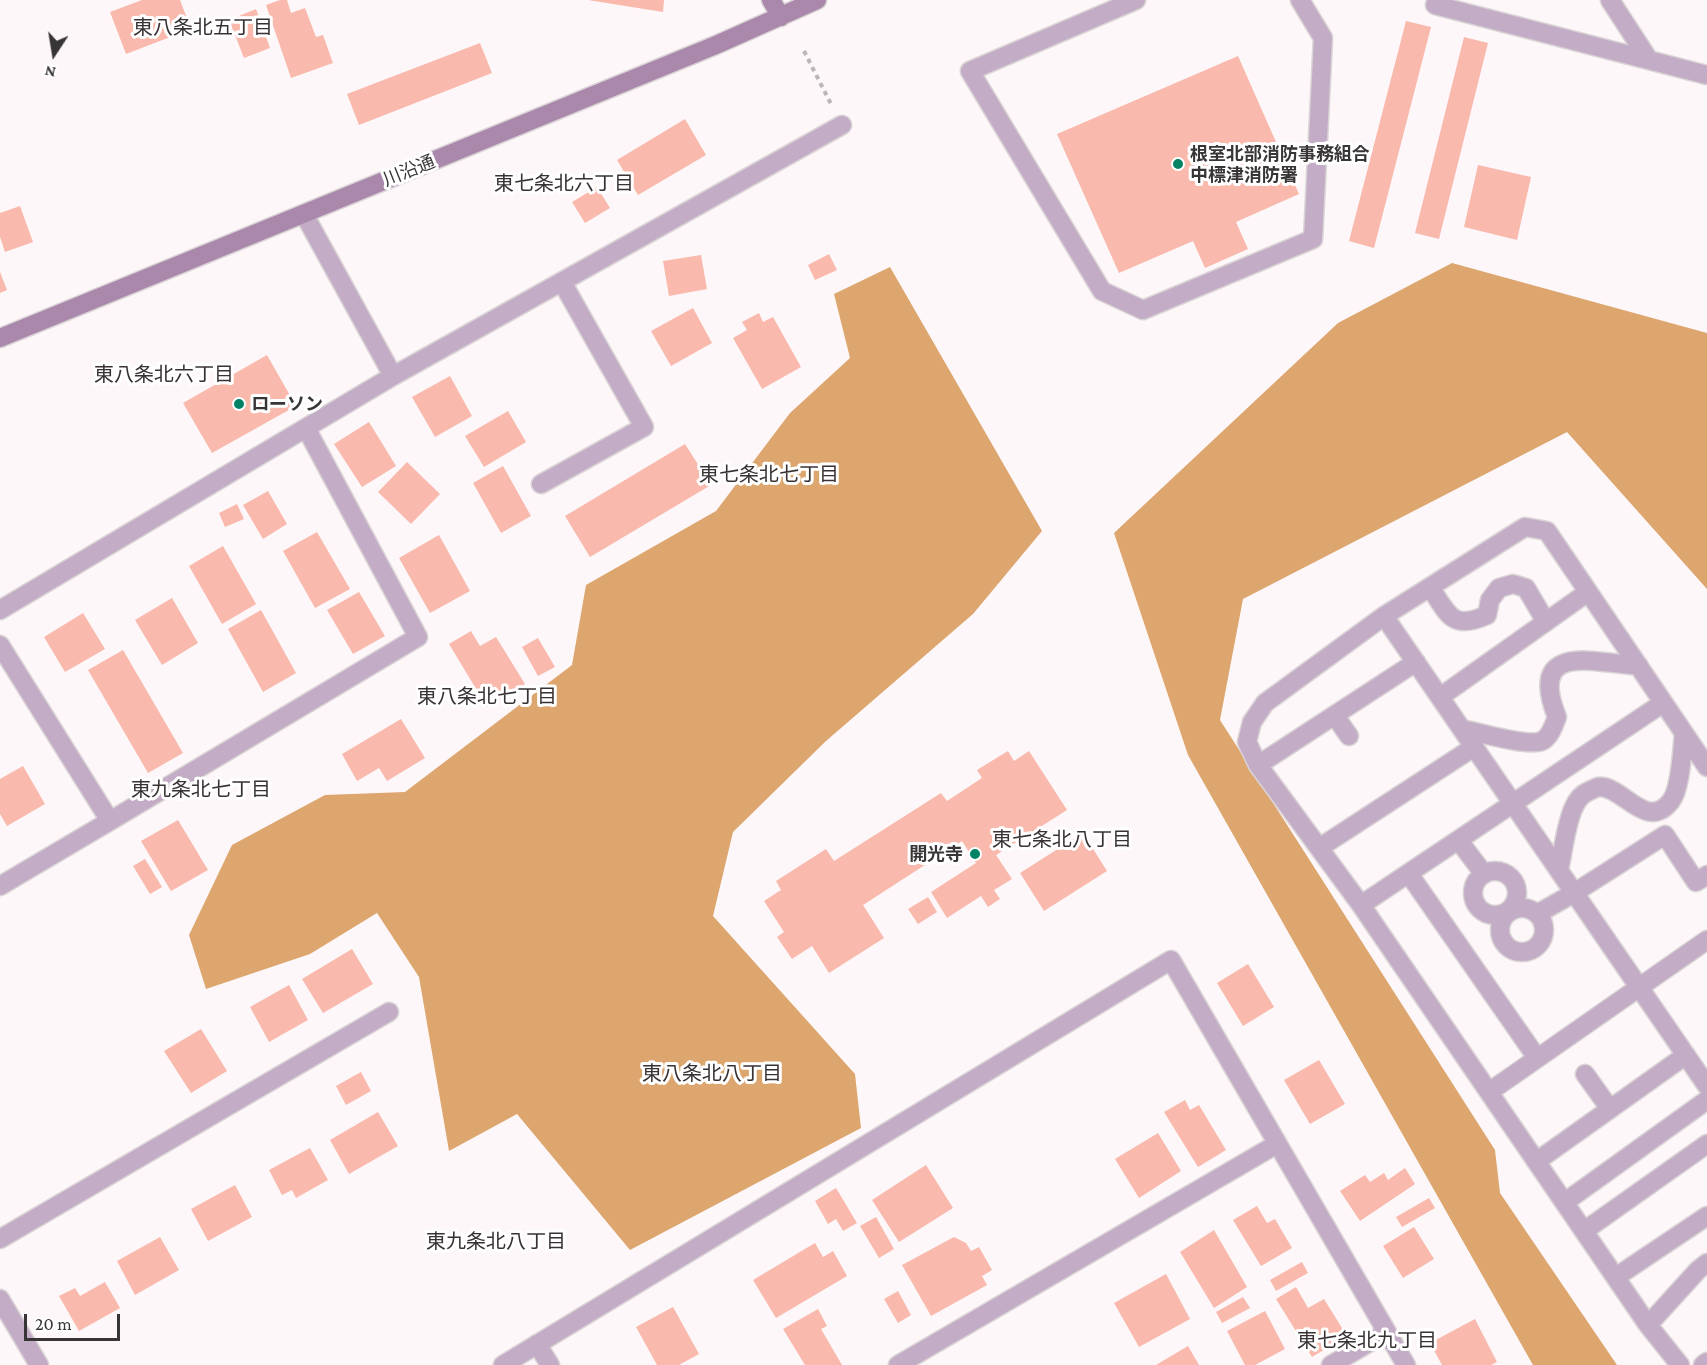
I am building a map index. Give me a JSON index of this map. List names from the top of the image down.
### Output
{
  "streets": {
    "street": ["川沿通"]
  },
  "districts": [
    "東八条北五丁目",
    "東七条北六丁目",
    "東八条北六丁目",
    "東七条北七丁目",
    "東八条北七丁目",
    "東九条北七丁目",
    "東七条北八丁目",
    "東八条北八丁目",
    "東九条北八丁目",
    "東七条北九丁目"
  ],
  "places": ["根室北部消防事務組合 中標津消防署", "ローソン", "開光寺"],
  "scale_bar": "20 m",
  "north": "bottom"
}
